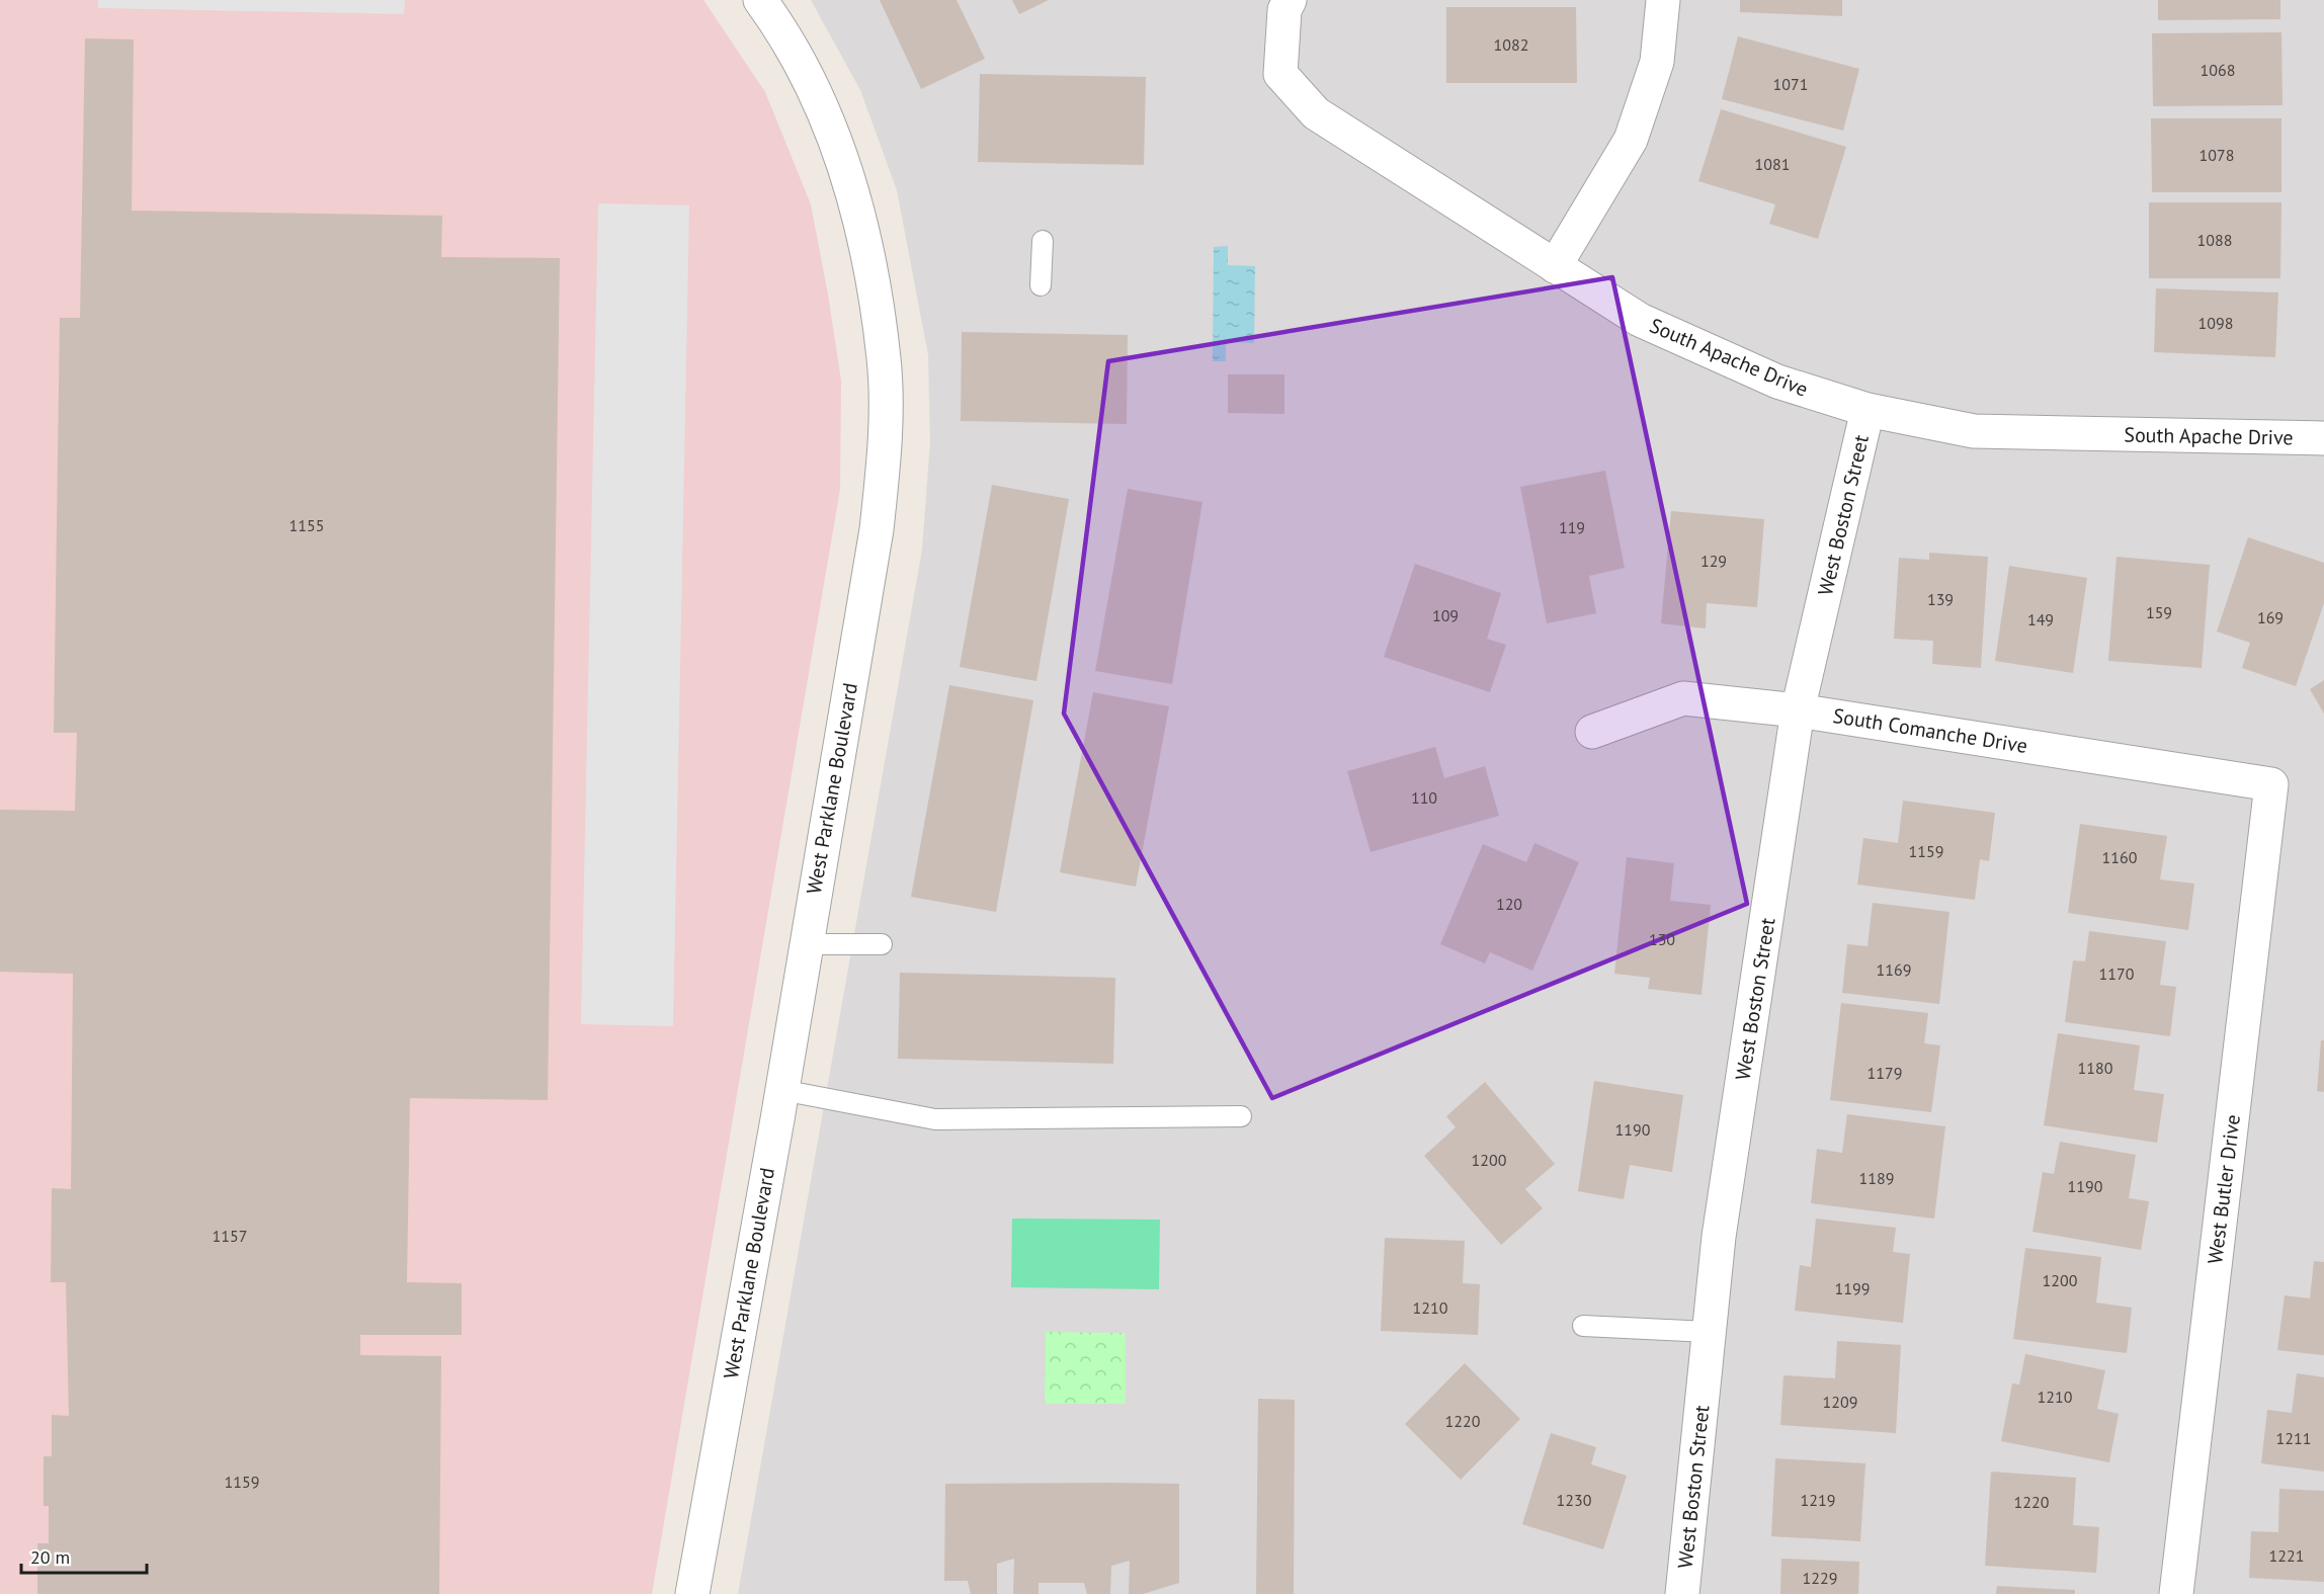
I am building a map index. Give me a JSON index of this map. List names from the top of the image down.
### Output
{
  "streets": {
    "street": [
      "South Apache Drive",
      "West Boston Street",
      "South Comanche Drive",
      "West Parklane Boulevard",
      "West Butler Drive"
    ]
  },
  "crossings": [
    ["South Apache Drive", "West Boston Street"],
    ["West Boston Street", "South Comanche Drive"],
    ["South Comanche Drive", "West Butler Drive"]
  ],
  "house_numbers": [
    "1082",
    "1068",
    "1071",
    "1078",
    "1081",
    "1088",
    "1098",
    "1155",
    "119",
    "129",
    "139",
    "159",
    "109",
    "169",
    "149",
    "110",
    "1159",
    "1160",
    "120",
    "130",
    "1169",
    "1170",
    "1180",
    "1179",
    "1190",
    "1200",
    "1189",
    "1190",
    "1157",
    "1200",
    "1199",
    "1210",
    "1210",
    "1209",
    "1220",
    "1211",
    "1159",
    "1230",
    "1219",
    "1220",
    "1221",
    "1229"
  ],
  "scale_bar": "20 m"
}
